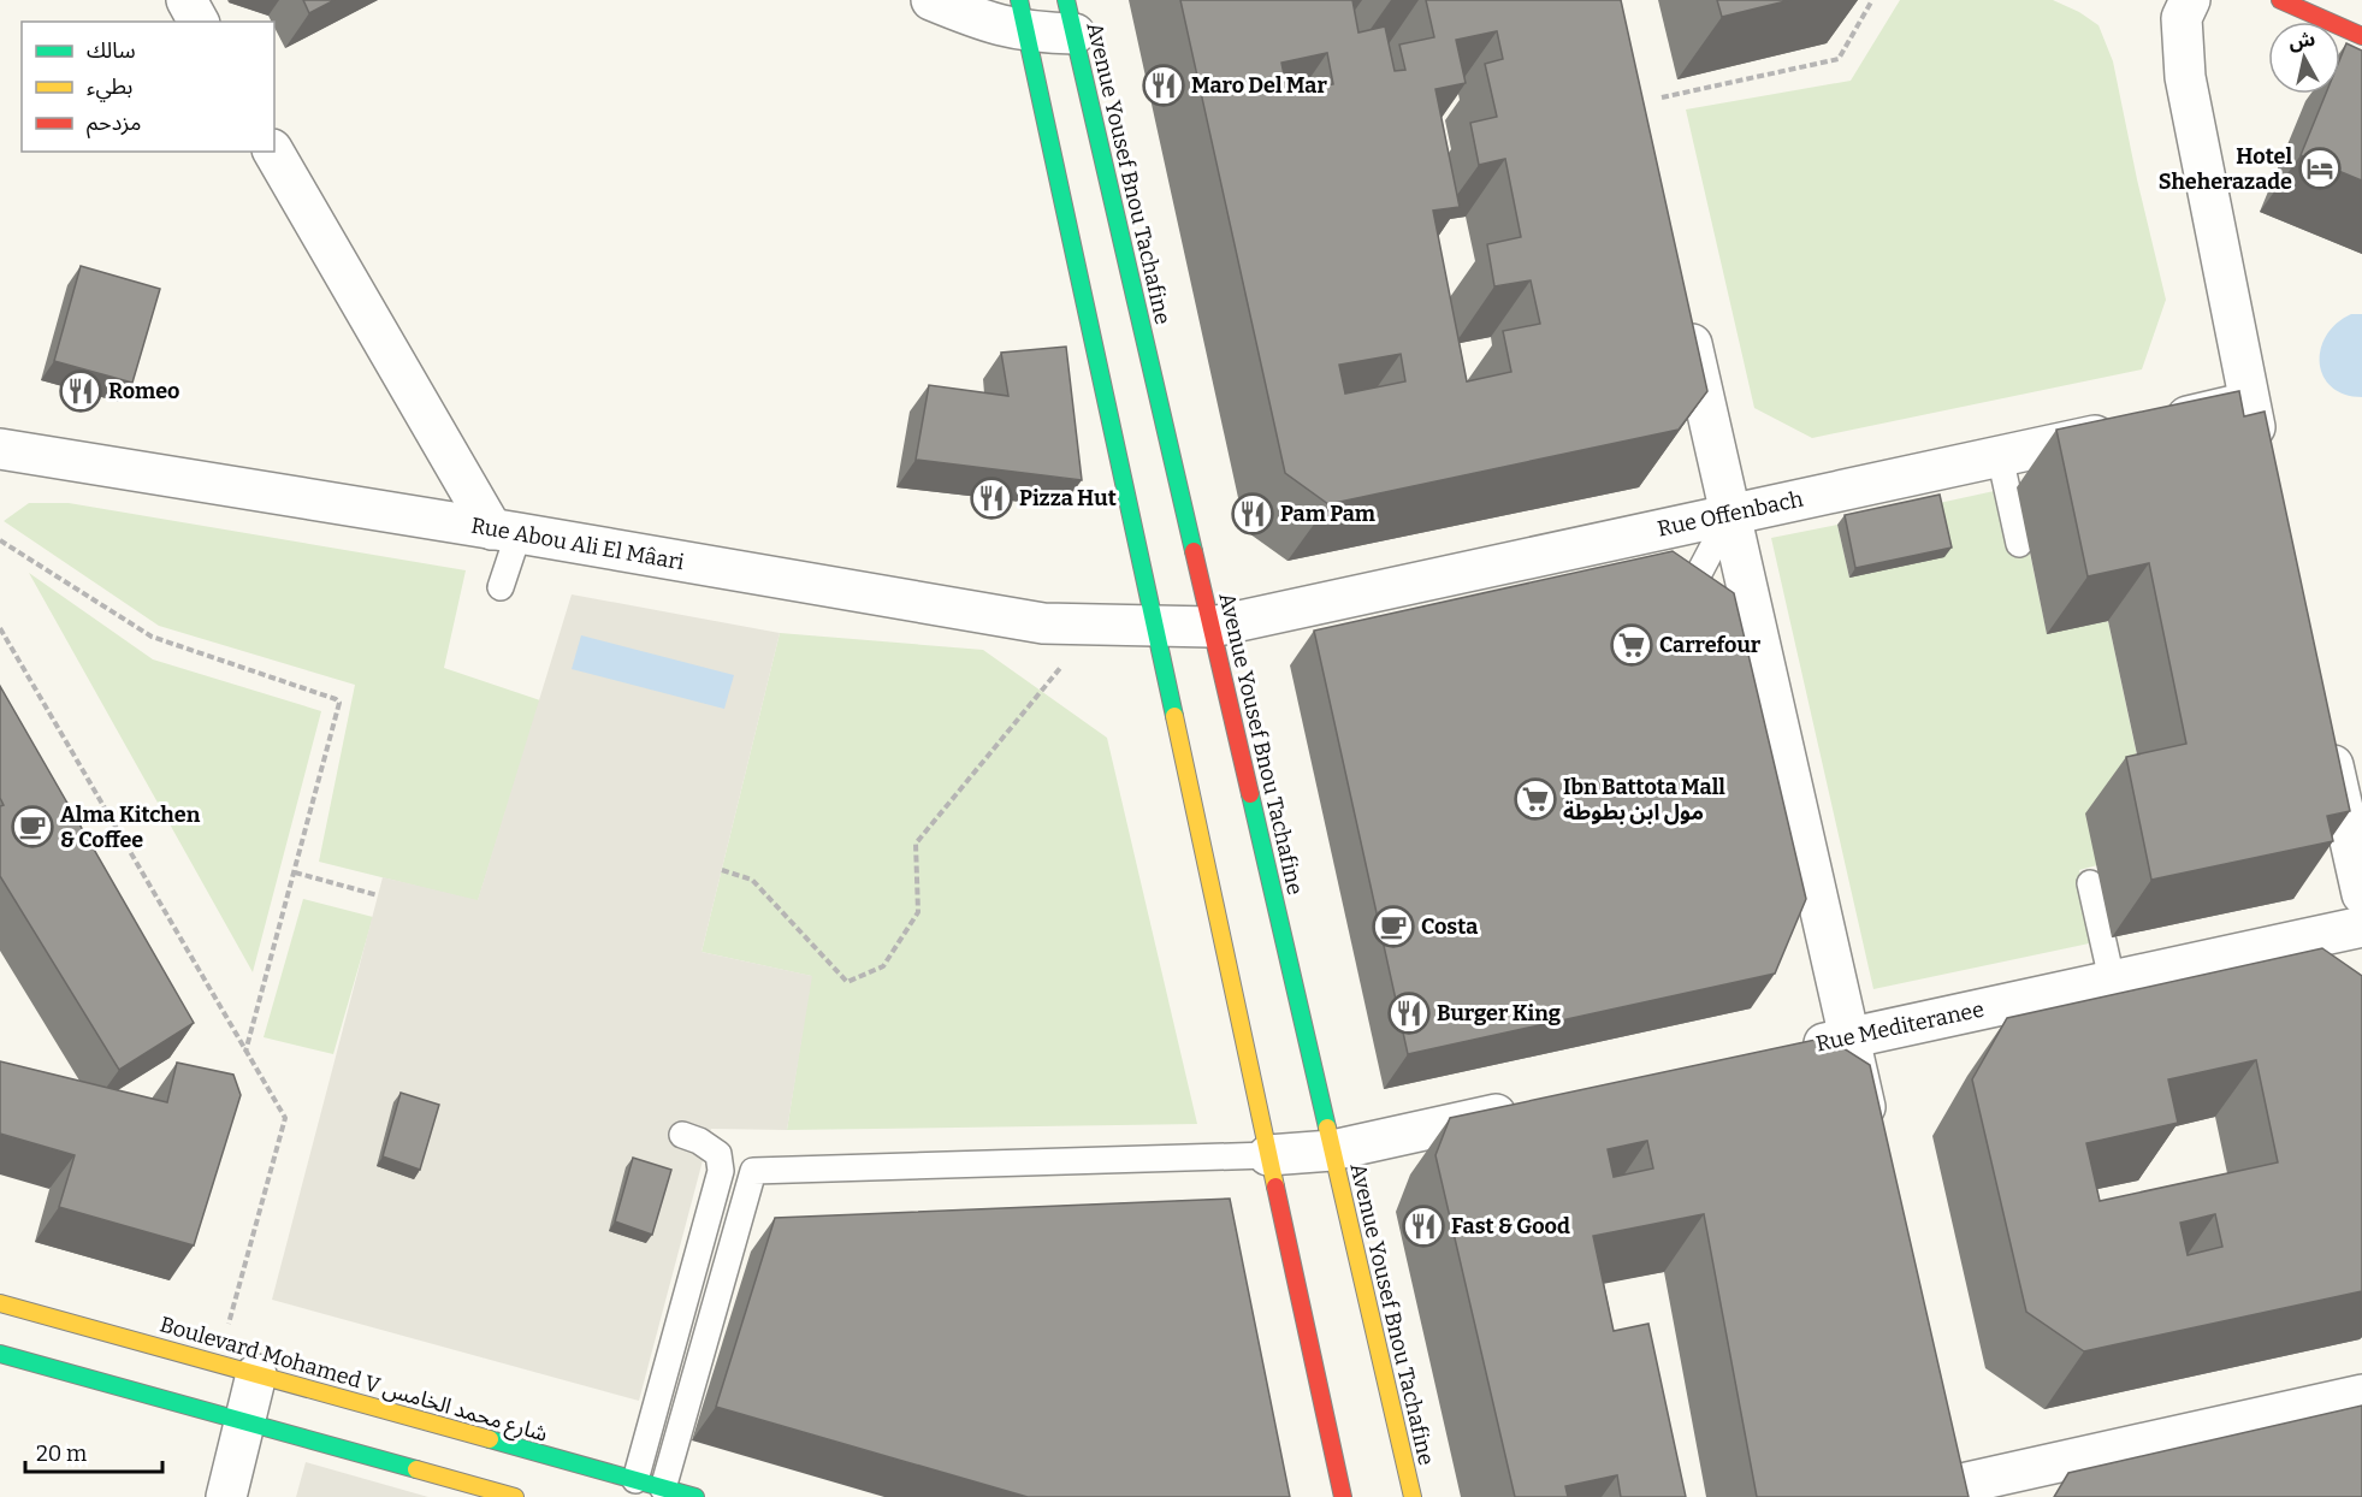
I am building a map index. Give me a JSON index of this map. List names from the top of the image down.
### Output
{
  "streets": {
    "main road": ["Avenue Yousef Bnou Tachafine", "Boulevard Mohamed V شارع محمد الخامس"],
    "street": ["Rue Offenbach", "Rue Abou Ali El Mâari", "Rue Mediteranee"]
  },
  "crossings": [
    ["Avenue Yousef Bnou Tachafine", "Rue Offenbach"],
    ["Rue Offenbach", "Rue Abou Ali El Mâari"]
  ],
  "places": {
    "restaurant": [
      "Maro Del Mar",
      "Romeo",
      "Pizza Hut",
      "Pam Pam",
      "Burger King",
      "Fast & Good"
    ],
    "hotel": ["Hotel Sheherazade"],
    "supermarket": ["Carrefour", "Ibn Battota Mall مول ابن بطوطة"],
    "cafe": ["Alma Kitchen & Coffee", "Costa"]
  },
  "legend": ["سالك", "بطيء", "مزدحم"],
  "scale_bar": "20 m",
  "north": "top"
}
